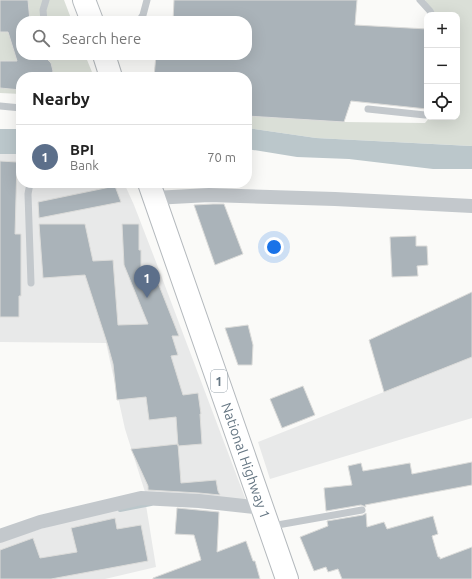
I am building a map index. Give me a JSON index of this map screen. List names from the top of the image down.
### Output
{
  "streets": {
    "highway": ["1", "National Highway 1"]
  },
  "page": {
    "map_buttons": ["+", "−"],
    "search": "Search here",
    "heading": "Nearby",
    "list": [
      {
        "mark": "1",
        "name": "BPI",
        "note": "Bank",
        "value": "70 m"
      }
    ],
    "pins": "1"
  }
}
